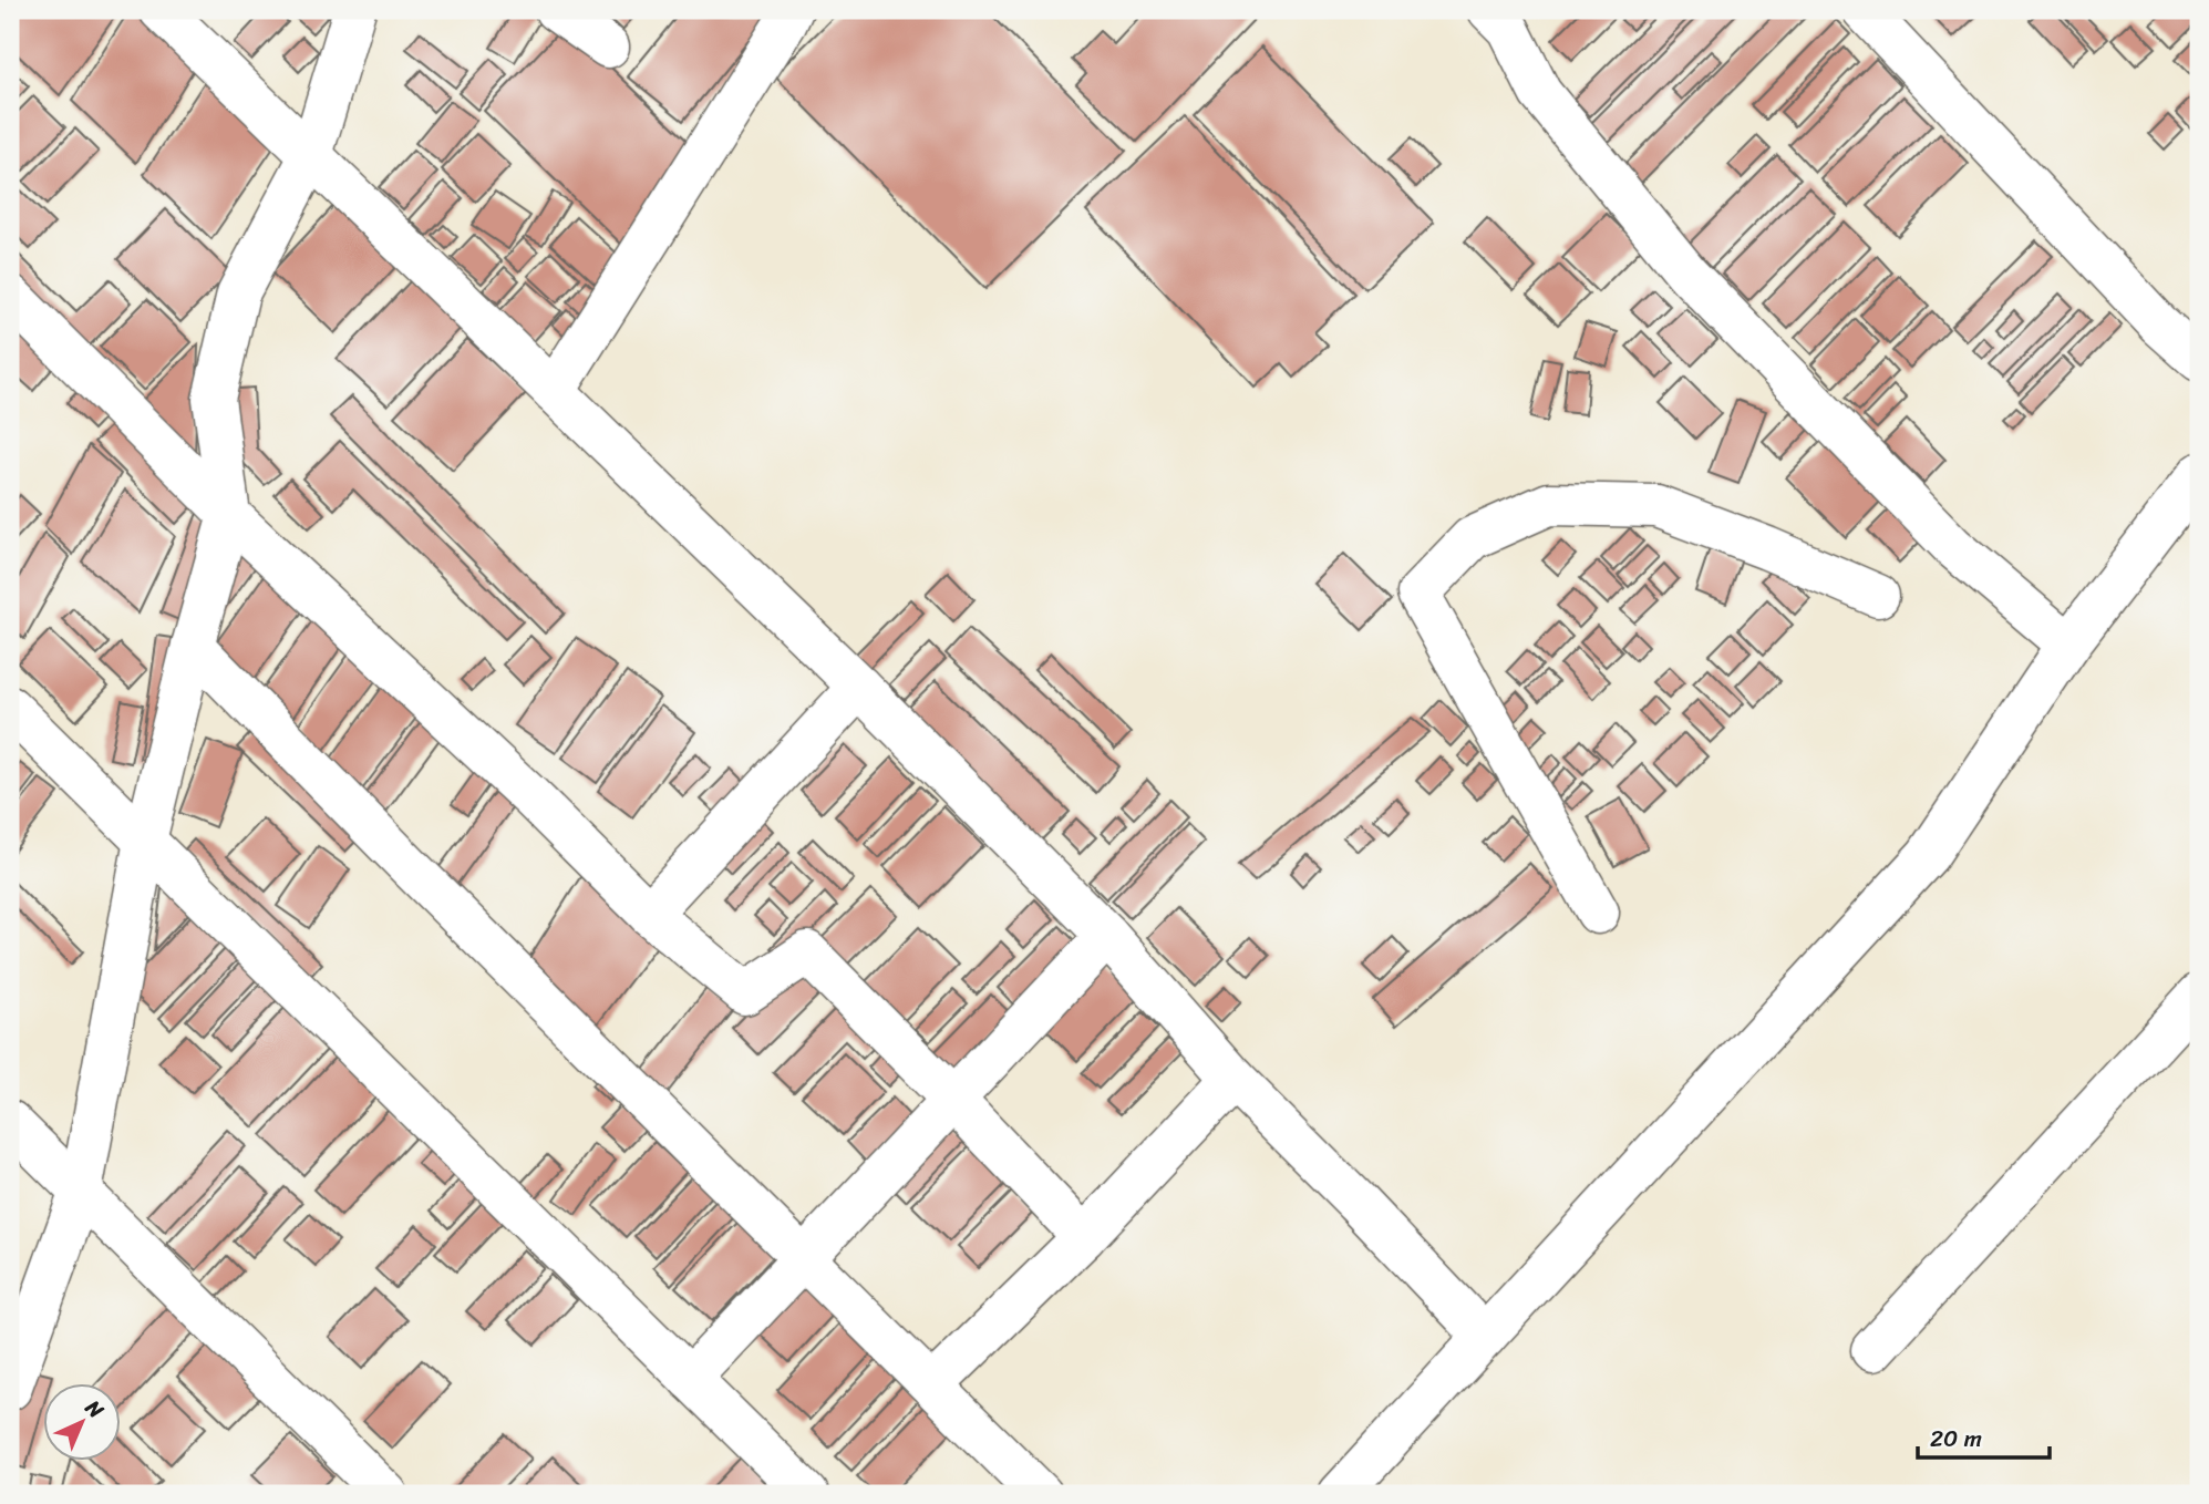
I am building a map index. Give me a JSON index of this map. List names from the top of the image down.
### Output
{
  "scale_bar": "20 m",
  "north": "top right"
}
